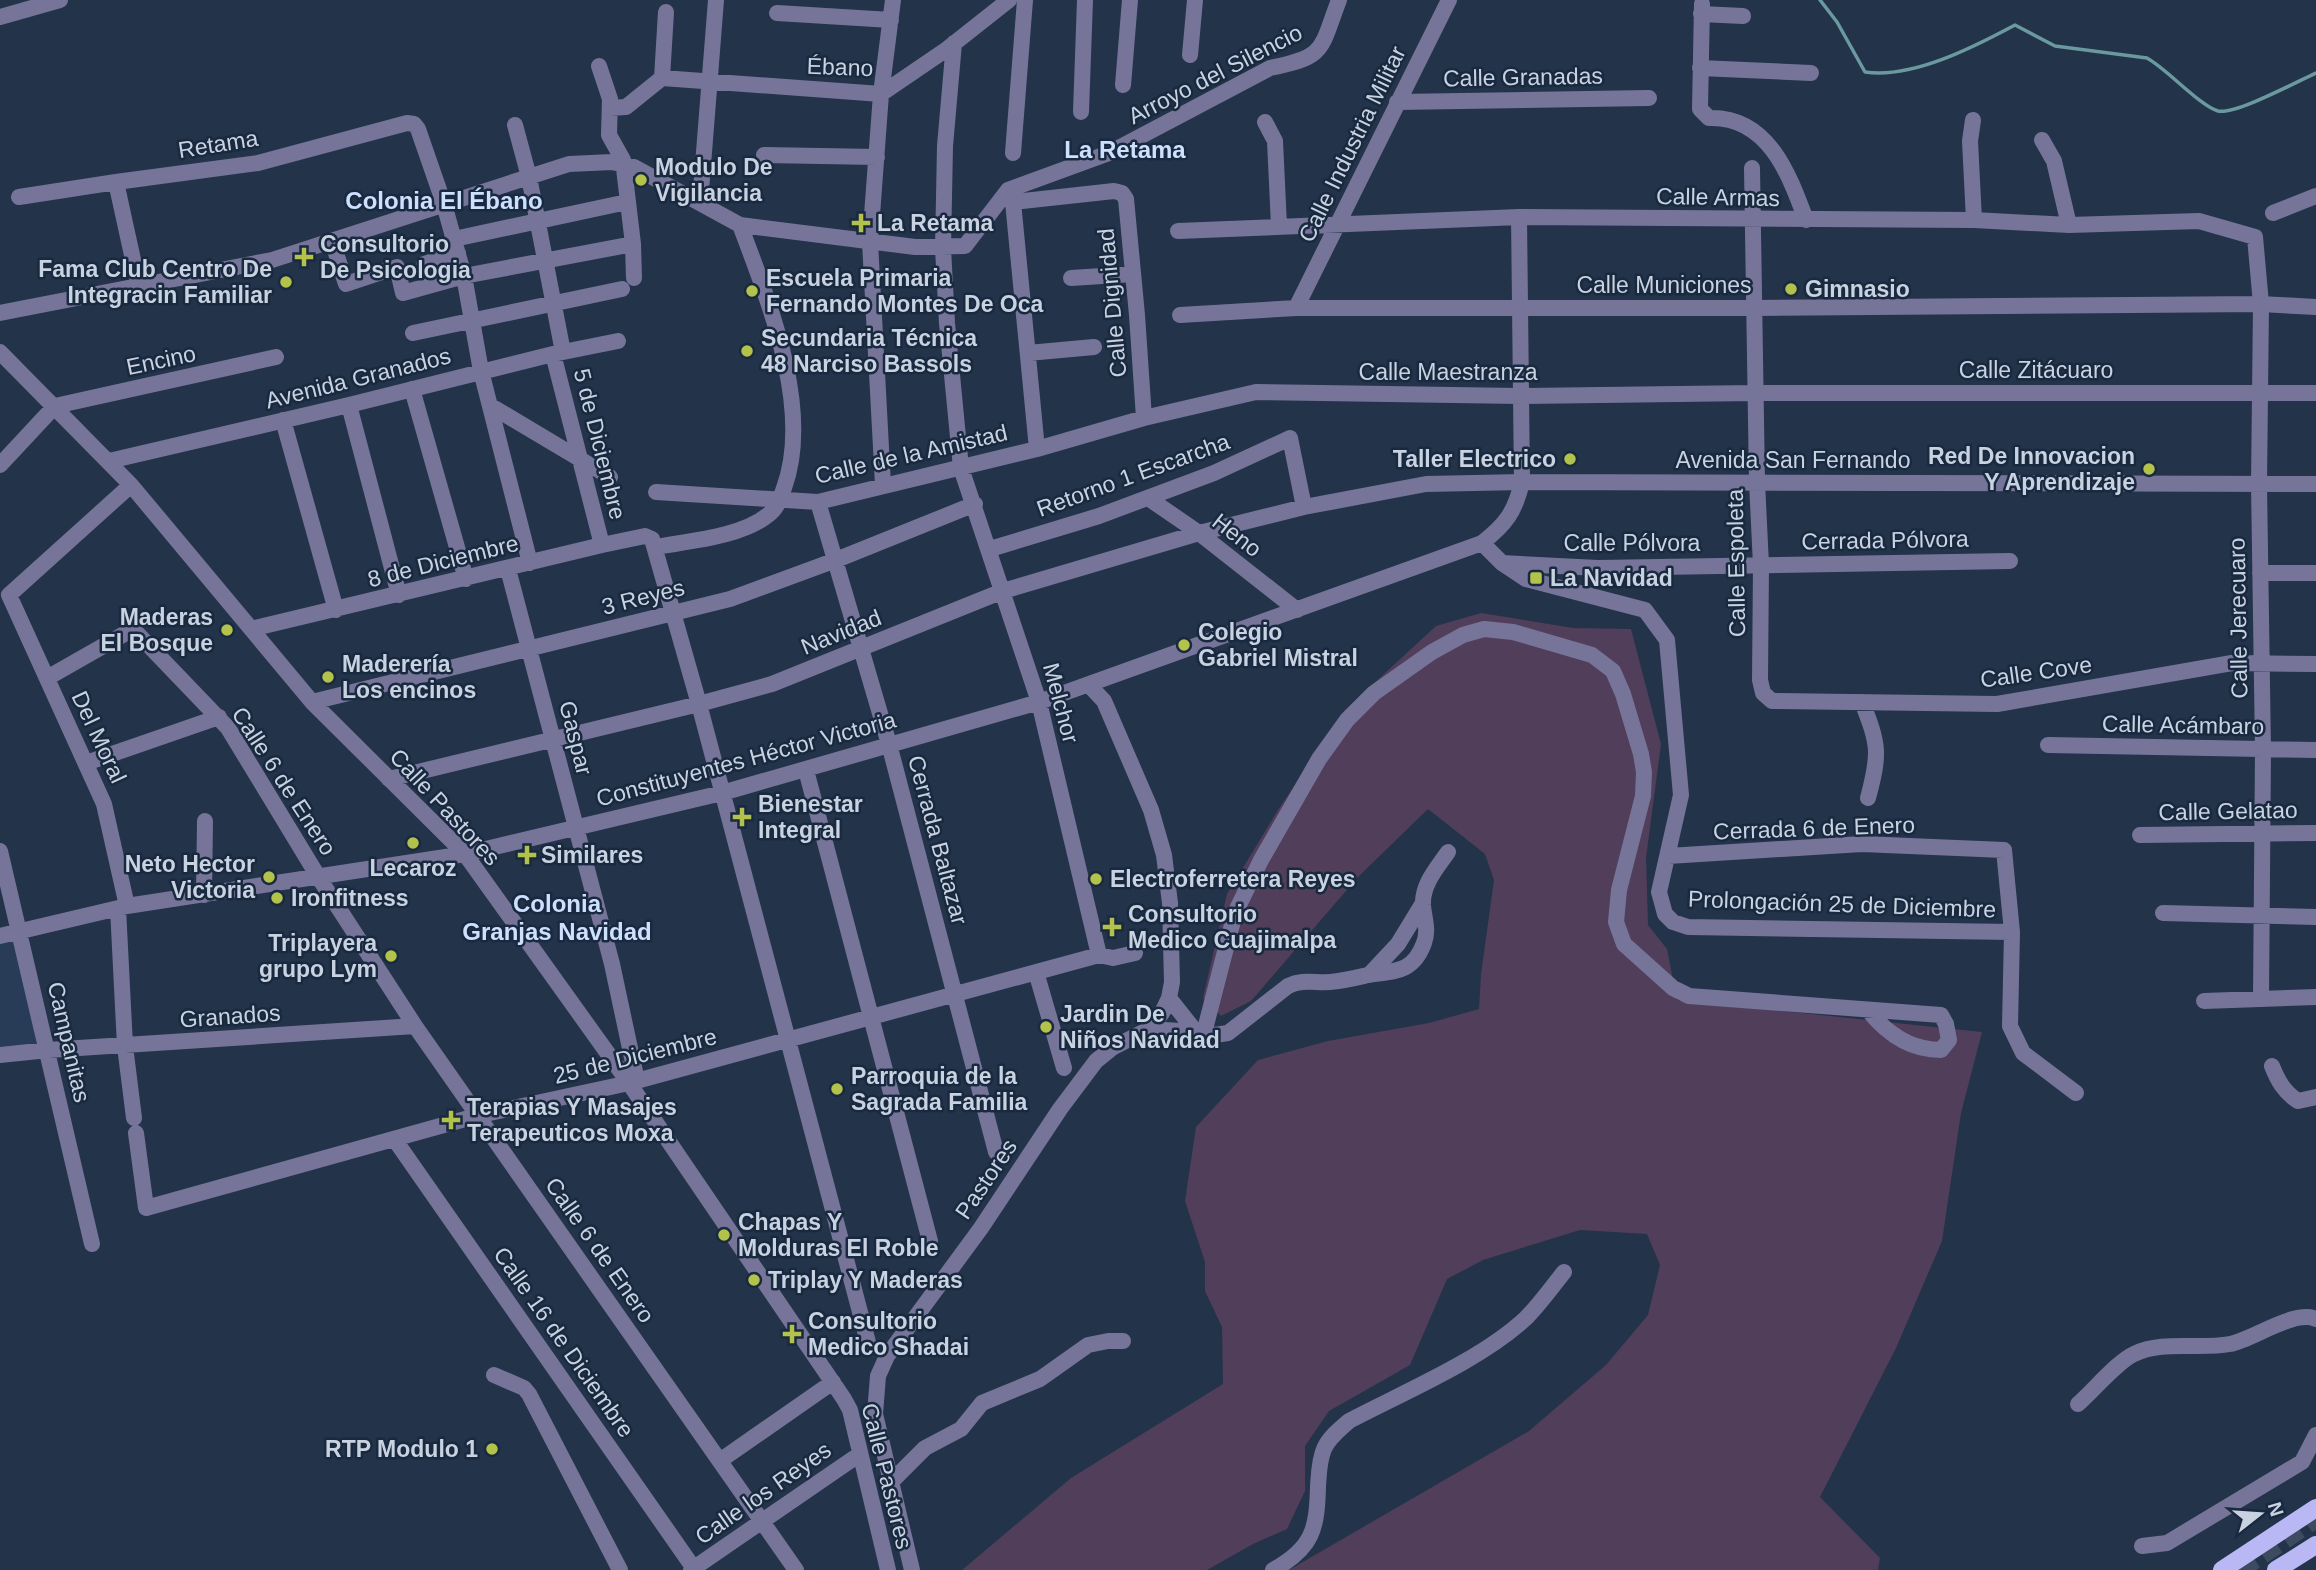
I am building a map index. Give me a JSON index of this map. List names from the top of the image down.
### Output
{
  "streets": {
    "street": [
      "Ébano",
      "Arroyo del Silencio",
      "Calle Granadas",
      "Retama",
      "Calle Industria Militar",
      "Calle Armas",
      "Calle Municiones",
      "Calle Dignidad",
      "Encino",
      "Calle Zitácuaro",
      "Calle Maestranza",
      "Avenida Granados",
      "5 de Diciembre",
      "Calle de la Amistad",
      "Avenida San Fernando",
      "Retorno 1 Escarcha",
      "Heno",
      "Cerrada Pólvora",
      "Calle Pólvora",
      "8 de Diciembre",
      "Calle Espoleta",
      "3 Reyes",
      "Calle Jerecuaro",
      "Navidad",
      "Calle Cove",
      "Melchor",
      "Calle Acámbaro",
      "Del Moral",
      "Gaspar",
      "Constituyentes Héctor Victoria",
      "Calle 6 de Enero",
      "Calle Pastores",
      "Calle Gelatao",
      "Cerrada 6 de Enero",
      "Cerrada Baltazar",
      "Prolongación 25 de Diciembre",
      "Granados",
      "Campanitas",
      "25 de Diciembre",
      "Pastores",
      "Calle 16 de Diciembre",
      "Calle los Reyes"
    ]
  },
  "crossings": [
    ["Ébano", "Melchor"],
    ["Arroyo del Silencio", "Calle Dignidad"],
    ["Calle Granadas", "Calle Industria Militar"],
    ["Calle Industria Militar", "Calle Armas"],
    ["Calle Industria Militar", "Calle Municiones"],
    ["Calle Armas", "Calle Espoleta"],
    ["Calle Armas", "Calle Jerecuaro"],
    ["Calle Municiones", "Calle Espoleta"],
    ["Calle Municiones", "Calle Jerecuaro"],
    ["Calle Dignidad", "Calle Maestranza"],
    ["Calle Dignidad", "Calle de la Amistad"],
    ["Encino", "Calle Pastores"],
    ["Calle Zitácuaro", "Calle Maestranza"],
    ["Calle Zitácuaro", "Calle Espoleta"],
    ["Calle Zitácuaro", "Calle Jerecuaro"],
    ["Calle Maestranza", "Calle de la Amistad"],
    ["Calle Maestranza", "Calle Espoleta"],
    ["Avenida Granados", "5 de Diciembre"],
    ["Avenida Granados", "Calle Pastores"],
    ["5 de Diciembre", "8 de Diciembre"],
    ["Calle de la Amistad", "Melchor"],
    ["Calle de la Amistad", "Cerrada Baltazar"],
    ["Avenida San Fernando", "Retorno 1 Escarcha"],
    ["Avenida San Fernando", "Calle Espoleta"],
    ["Avenida San Fernando", "Calle Jerecuaro"],
    ["Avenida San Fernando", "Navidad"],
    ["Retorno 1 Escarcha", "Heno"],
    ["Retorno 1 Escarcha", "Navidad"],
    ["Retorno 1 Escarcha", "Melchor"],
    ["Heno", "Navidad"],
    ["Heno", "Constituyentes Héctor Victoria"],
    ["Cerrada Pólvora", "Calle Pólvora"],
    ["Cerrada Pólvora", "Calle Espoleta"],
    ["Calle Pólvora", "Calle Espoleta"],
    ["Calle Pólvora", "Prolongación 25 de Diciembre"],
    ["8 de Diciembre", "Gaspar"],
    ["8 de Diciembre", "Calle Pastores"],
    ["Calle Espoleta", "Calle Cove"],
    ["3 Reyes", "Melchor"],
    ["3 Reyes", "Gaspar"],
    ["3 Reyes", "Calle Pastores"],
    ["3 Reyes", "Cerrada Baltazar"],
    ["Calle Jerecuaro", "Calle Cove"],
    ["Calle Jerecuaro", "Calle Acámbaro"],
    ["Calle Jerecuaro", "Calle Gelatao"],
    ["Navidad", "Melchor"],
    ["Navidad", "Gaspar"],
    ["Navidad", "Calle Pastores"],
    ["Navidad", "Cerrada Baltazar"],
    ["Melchor", "Constituyentes Héctor Victoria"],
    ["Melchor", "25 de Diciembre"],
    ["Del Moral", "Constituyentes Héctor Victoria"],
    ["Del Moral", "Calle 6 de Enero"],
    ["Del Moral", "Calle Pastores"],
    ["Del Moral", "Granados"],
    ["Del Moral", "25 de Diciembre"],
    ["Gaspar", "Constituyentes Héctor Victoria"],
    ["Gaspar", "Calle Pastores"],
    ["Gaspar", "25 de Diciembre"],
    ["Constituyentes Héctor Victoria", "Calle 6 de Enero"],
    ["Constituyentes Héctor Victoria", "Calle Pastores"],
    ["Constituyentes Héctor Victoria", "Cerrada Baltazar"],
    ["Constituyentes Héctor Victoria", "Prolongación 25 de Diciembre"],
    ["Constituyentes Héctor Victoria", "Campanitas"],
    ["Constituyentes Héctor Victoria", "Pastores"],
    ["Calle 6 de Enero", "Granados"],
    ["Calle 6 de Enero", "25 de Diciembre"],
    ["Calle 6 de Enero", "Calle los Reyes"],
    ["Calle Pastores", "25 de Diciembre"],
    ["Calle Pastores", "Calle los Reyes"],
    ["Cerrada 6 de Enero", "Prolongación 25 de Diciembre"],
    ["Cerrada Baltazar", "25 de Diciembre"],
    ["Granados", "Campanitas"],
    ["25 de Diciembre", "Calle 16 de Diciembre"],
    ["Calle 16 de Diciembre", "Calle los Reyes"]
  ],
  "districts": ["La Retama", "Colonia El Ébano", "Colonia Granjas Navidad"],
  "places": {
    "other": [
      "Modulo De Vigilancia",
      "Fama Club Centro De Integracin Familiar",
      "Gimnasio",
      "Escuela Primaria Fernando Montes De Oca",
      "Secundaria Técnica 48 Narciso Bassols",
      "Taller Electrico",
      "Red De Innovacion Y Aprendizaje",
      "Maderas El Bosque",
      "Colegio Gabriel Mistral",
      "Maderería Los encinos",
      "Lecaroz",
      "Neto Hector Victoria",
      "Electroferretera Reyes",
      "Ironfitness",
      "Triplayera grupo Lym",
      "Jardin De Niños Navidad",
      "Parroquia de la Sagrada Familia",
      "Chapas Y Molduras El Roble",
      "Triplay Y Maderas",
      "RTP Modulo 1"
    ],
    "health": [
      "La Retama",
      "Consultorio De Psicologia",
      "Bienestar Integral",
      "Similares",
      "Consultorio Medico Cuajimalpa",
      "Terapias Y Masajes Terapeuticos Moxa",
      "Consultorio Medico Shadai"
    ],
    "transit": ["La Navidad"]
  },
  "north": "right"
}
